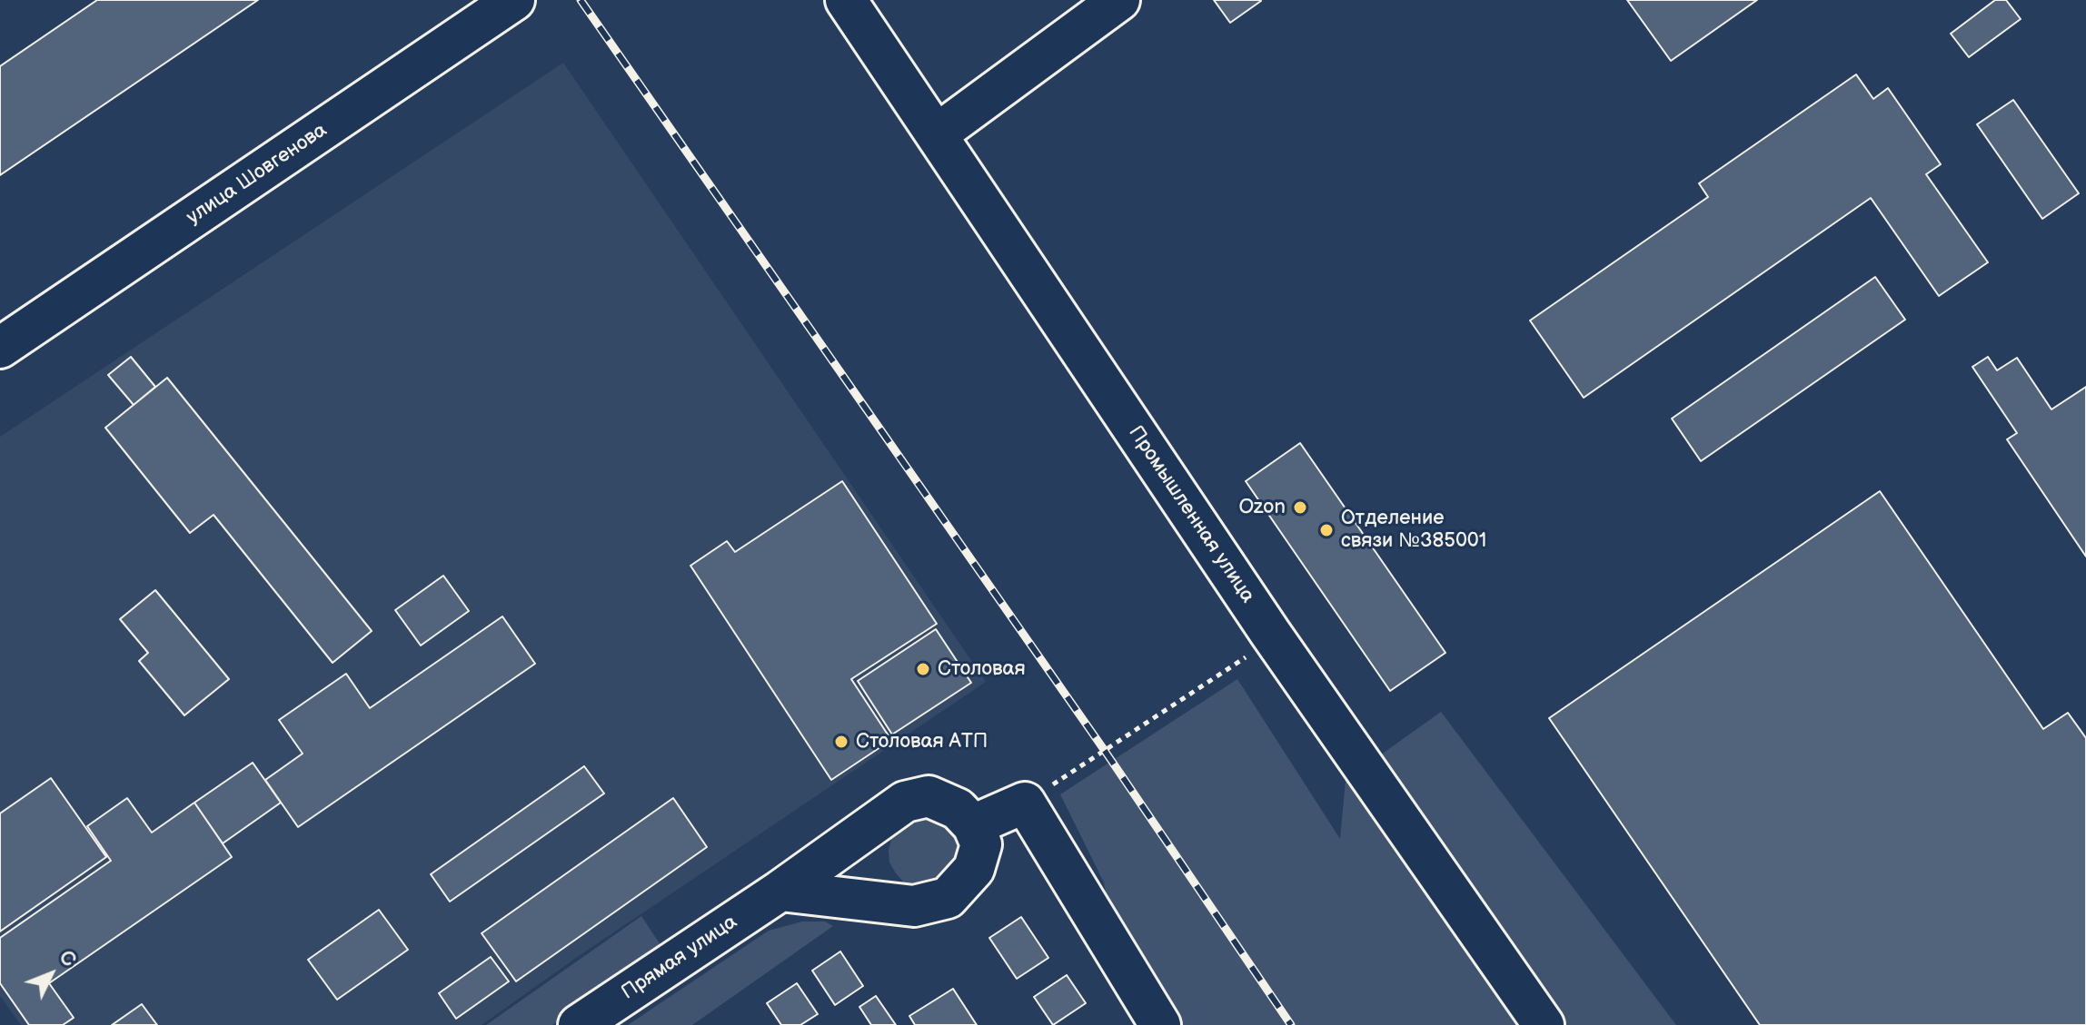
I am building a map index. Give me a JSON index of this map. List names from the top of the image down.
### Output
{
  "streets": {
    "street": ["улица Шовгенова", "Промышленная улица", "Прямая улица"]
  },
  "places": [
    "Ozon",
    "Отделение связи №385001",
    "Столовая",
    "Столовая АТП"
  ],
  "north": "top right"
}
